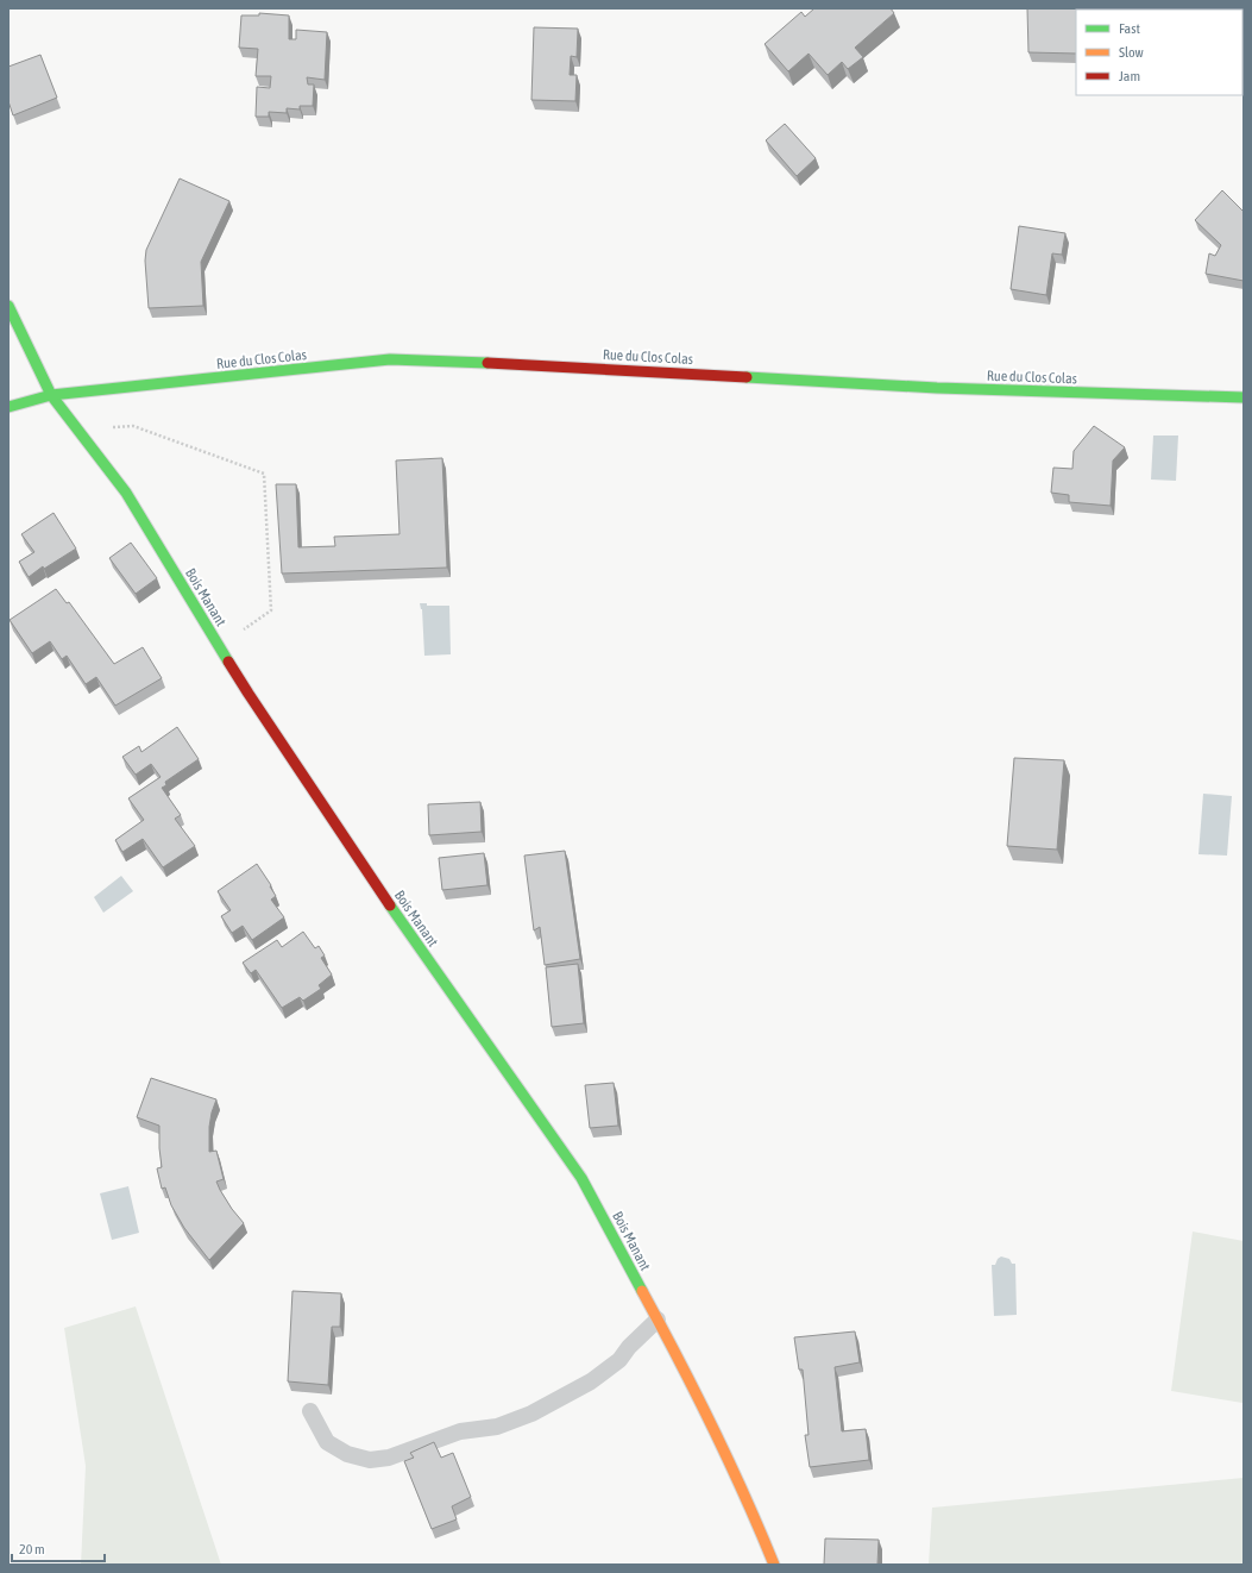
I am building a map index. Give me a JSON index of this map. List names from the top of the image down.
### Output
{
  "streets": {
    "street": ["Rue du Clos Colas", "Bois Manant"]
  },
  "crossings": [
    ["Rue du Clos Colas", "Bois Manant"]
  ],
  "legend": ["Fast", "Slow", "Jam"],
  "scale_bar": "20 m"
}
